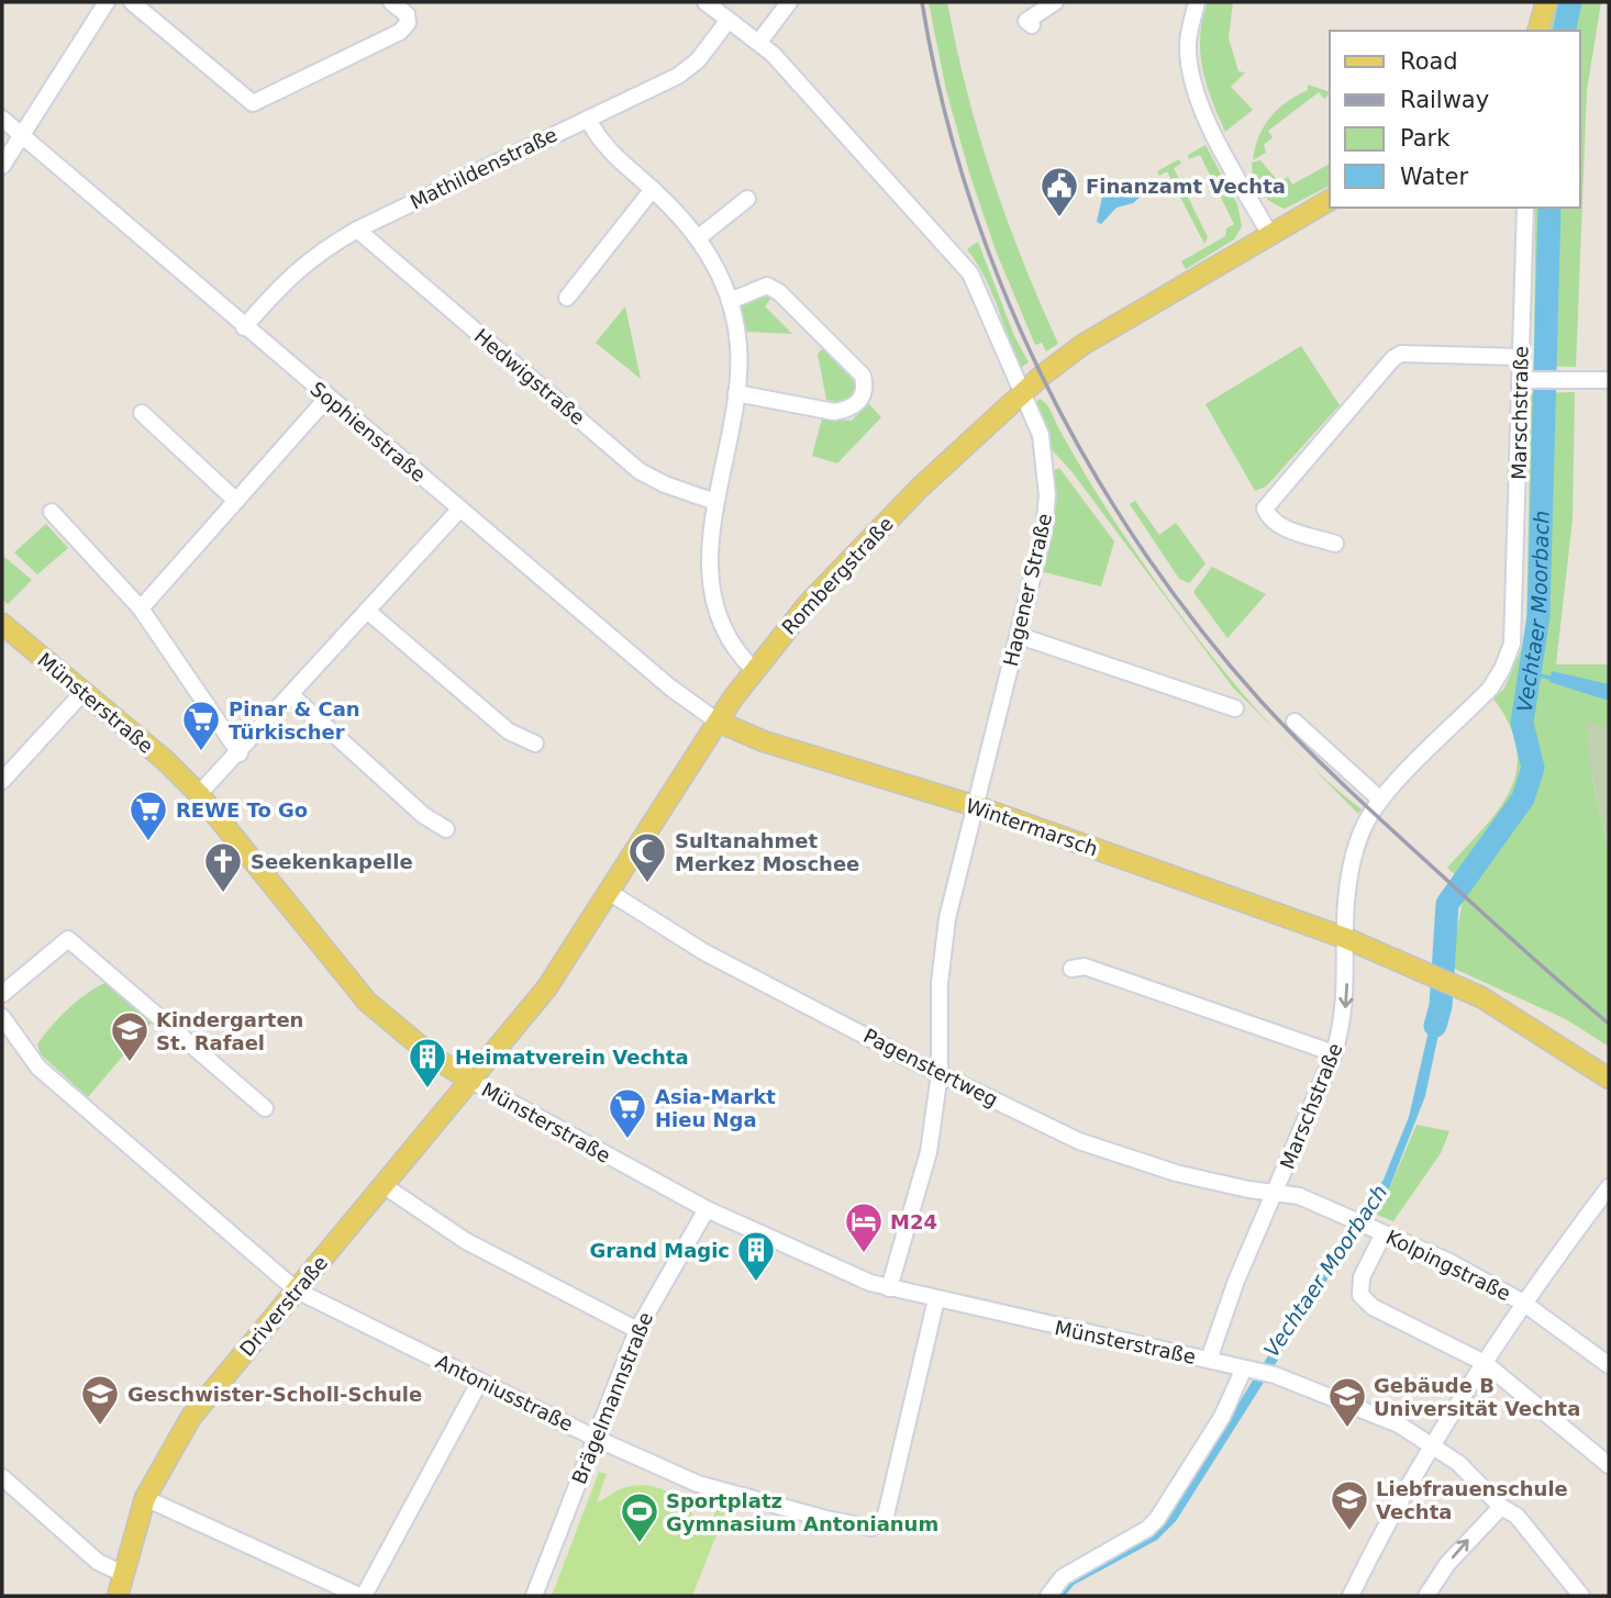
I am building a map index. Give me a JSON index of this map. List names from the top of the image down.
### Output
{
  "streets": {
    "main road": [
      "Rombergstraße",
      "Münsterstraße",
      "Wintermarsch",
      "Driverstraße"
    ],
    "street": [
      "Mathildenstraße",
      "Hedwigstraße",
      "Marschstraße",
      "Sophienstraße",
      "Hagener Straße",
      "Pagenstertweg",
      "Kolpingstraße",
      "Antoniusstraße",
      "Brägelmannstraße"
    ]
  },
  "crossings": [
    ["Mathildenstraße", "Hedwigstraße"],
    ["Mathildenstraße", "Sophienstraße"],
    ["Mathildenstraße", "Hagener Straße"],
    ["Marschstraße", "Münsterstraße"],
    ["Marschstraße", "Wintermarsch"],
    ["Marschstraße", "Pagenstertweg"],
    ["Marschstraße", "Kolpingstraße"],
    ["Sophienstraße", "Rombergstraße"],
    ["Sophienstraße", "Wintermarsch"],
    ["Rombergstraße", "Hagener Straße"],
    ["Rombergstraße", "Münsterstraße"],
    ["Rombergstraße", "Wintermarsch"],
    ["Rombergstraße", "Pagenstertweg"],
    ["Rombergstraße", "Driverstraße"],
    ["Hagener Straße", "Münsterstraße"],
    ["Hagener Straße", "Wintermarsch"],
    ["Hagener Straße", "Pagenstertweg"],
    ["Münsterstraße", "Driverstraße"],
    ["Münsterstraße", "Antoniusstraße"],
    ["Münsterstraße", "Brägelmannstraße"],
    ["Pagenstertweg", "Kolpingstraße"],
    ["Driverstraße", "Antoniusstraße"],
    ["Antoniusstraße", "Brägelmannstraße"]
  ],
  "water": ["Vechtaer Moorbach"],
  "places": {
    "public building": ["Finanzamt Vechta"],
    "supermarket": ["Pinar & Can Türkischer", "REWE To Go", "Asia-Markt Hieu Nga"],
    "mosque": ["Sultanahmet Merkez Moschee"],
    "church": ["Seekenkapelle"],
    "school or university": [
      "Kindergarten St. Rafael",
      "Geschwister-Scholl-Schule",
      "Gebäude B Universität Vechta",
      "Liebfrauenschule Vechta"
    ],
    "building": ["Heimatverein Vechta", "Grand Magic"],
    "hotel": ["M24"],
    "sports": ["Sportplatz Gymnasium Antonianum"]
  },
  "legend": [
    "Road",
    "Railway",
    "Park",
    "Water"
  ]
}
